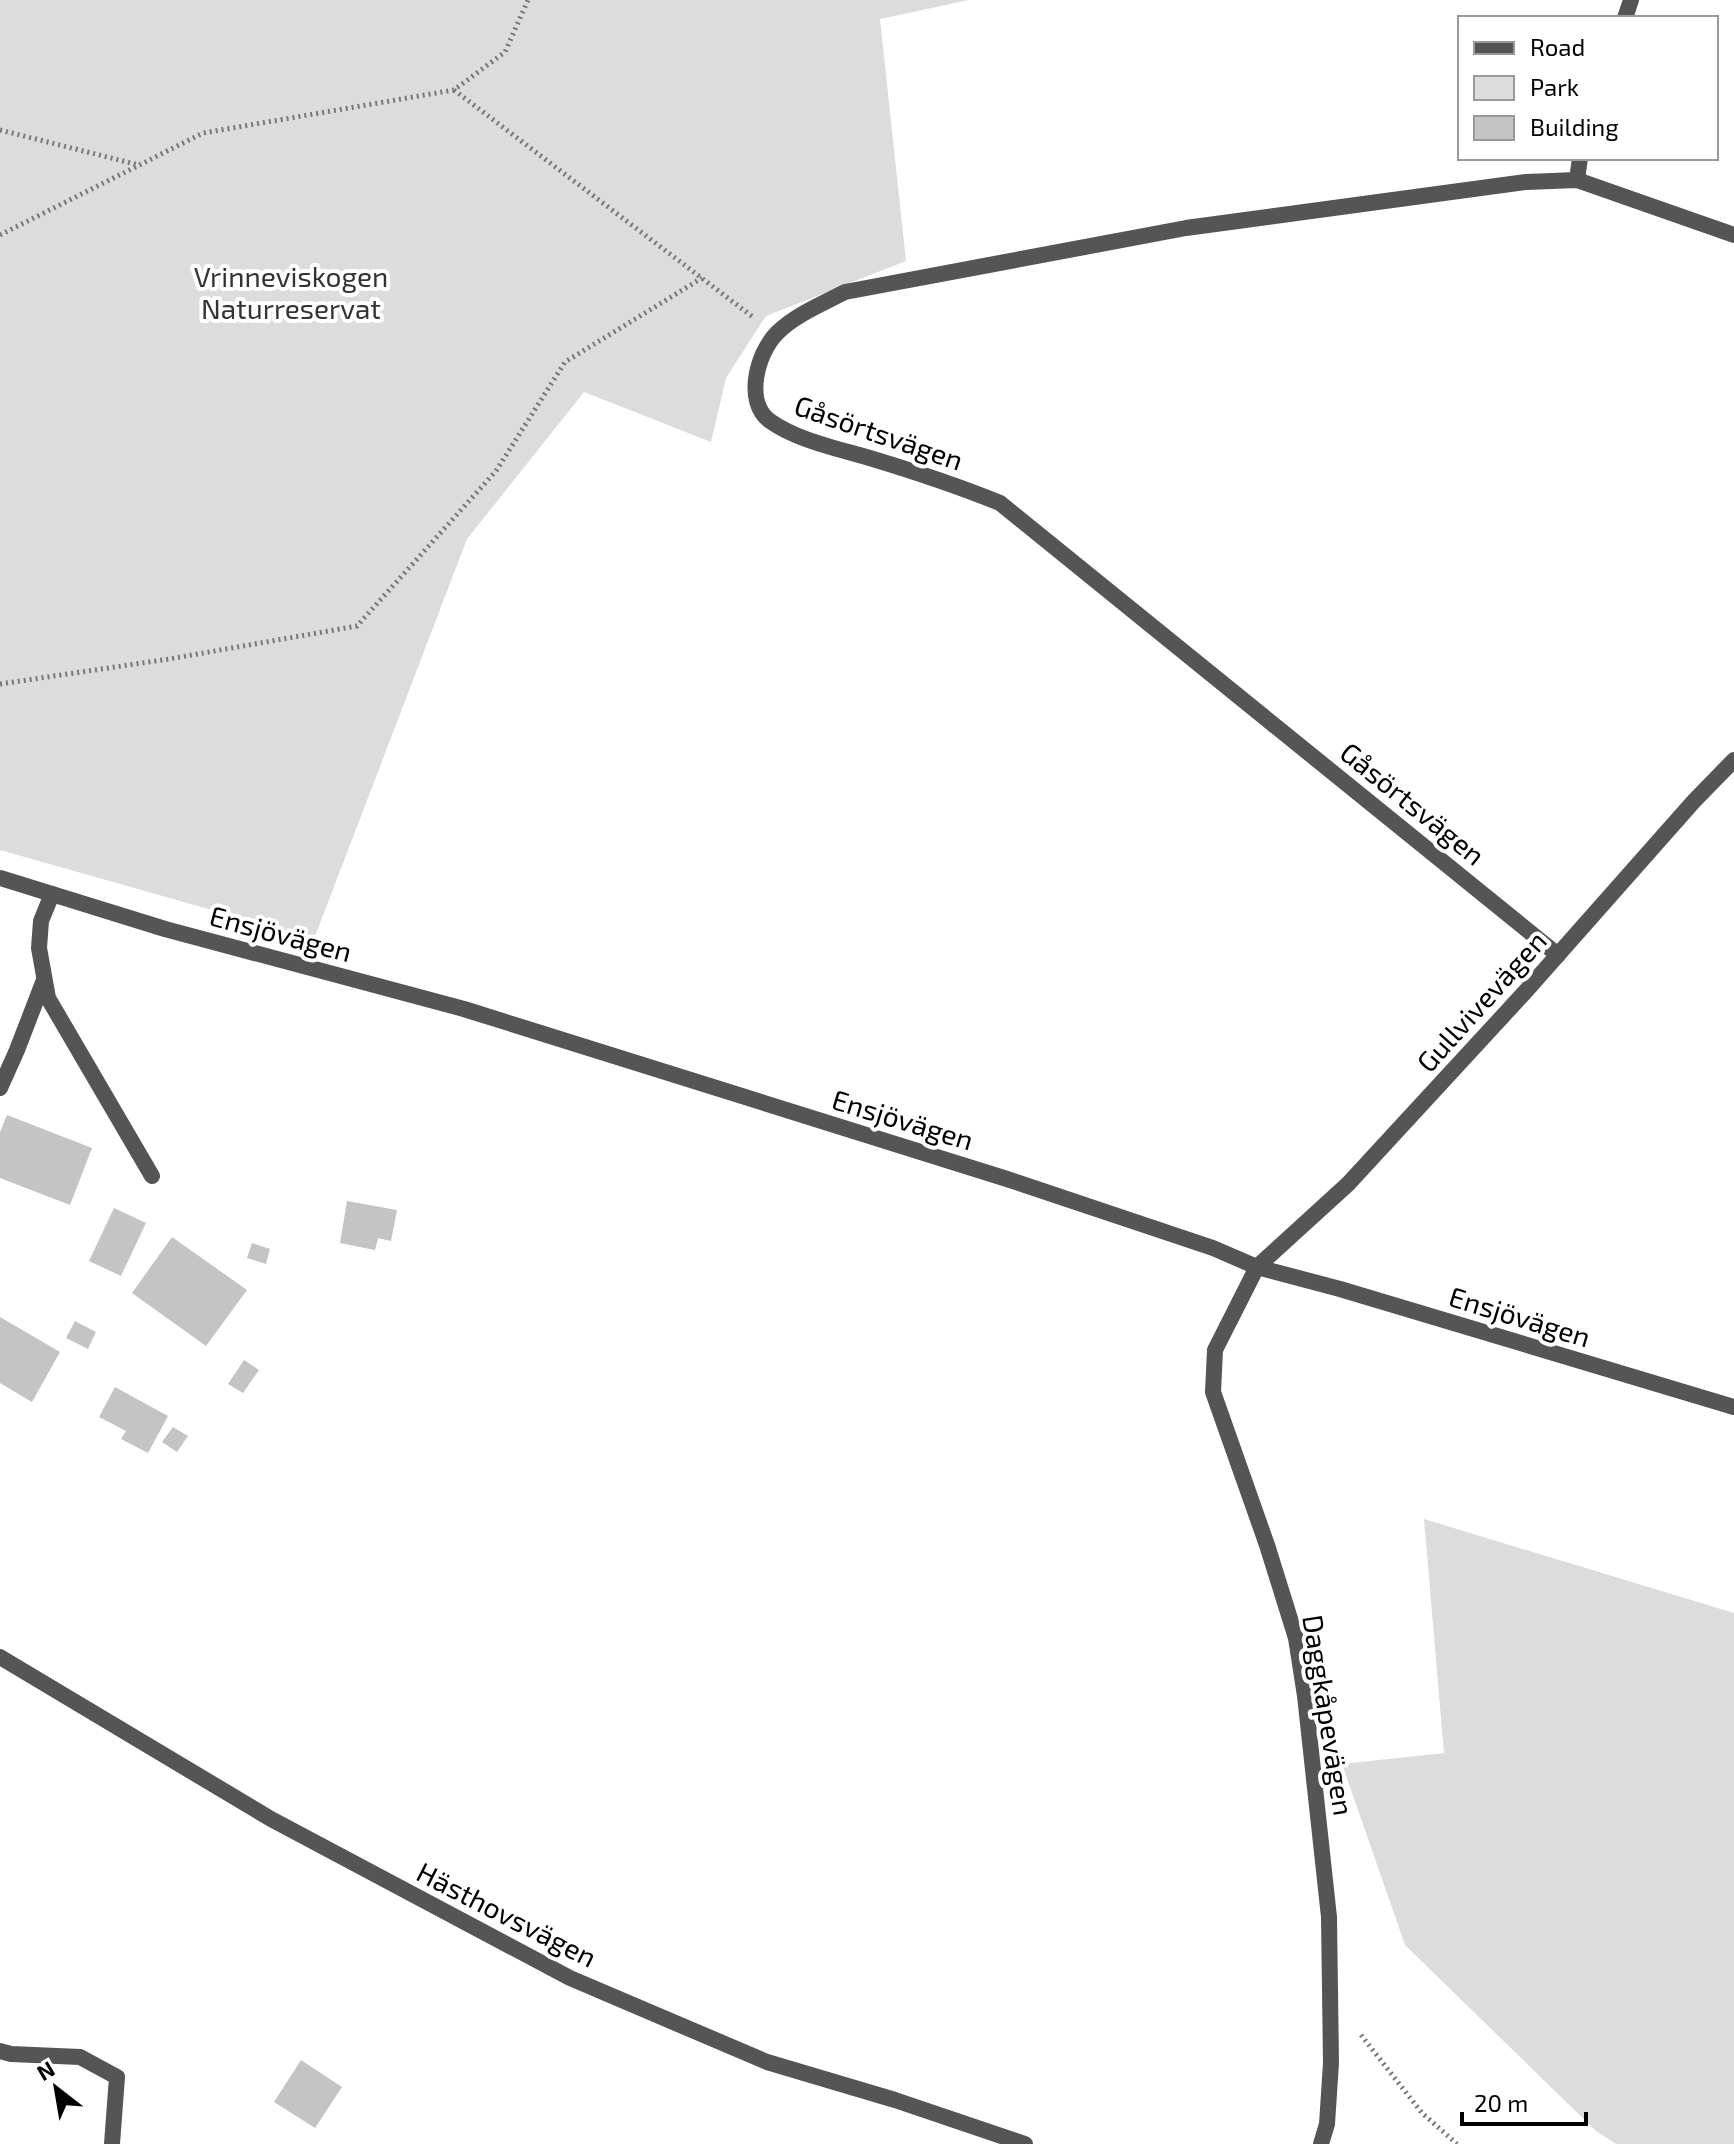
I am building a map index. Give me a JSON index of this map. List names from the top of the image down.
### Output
{
  "streets": {
    "street": [
      "Gåsörtsvägen",
      "Ensjövägen",
      "Gullvivevägen",
      "Daggkåpevägen",
      "Hästhovsvägen"
    ]
  },
  "crossings": [
    ["Gåsörtsvägen", "Gullvivevägen"],
    ["Ensjövägen", "Gullvivevägen"],
    ["Ensjövägen", "Daggkåpevägen"],
    ["Gullvivevägen", "Daggkåpevägen"]
  ],
  "parks": ["Vrinneviskogen Naturreservat"],
  "legend": ["Road", "Park", "Building"],
  "scale_bar": "20 m",
  "north": "top left"
}
